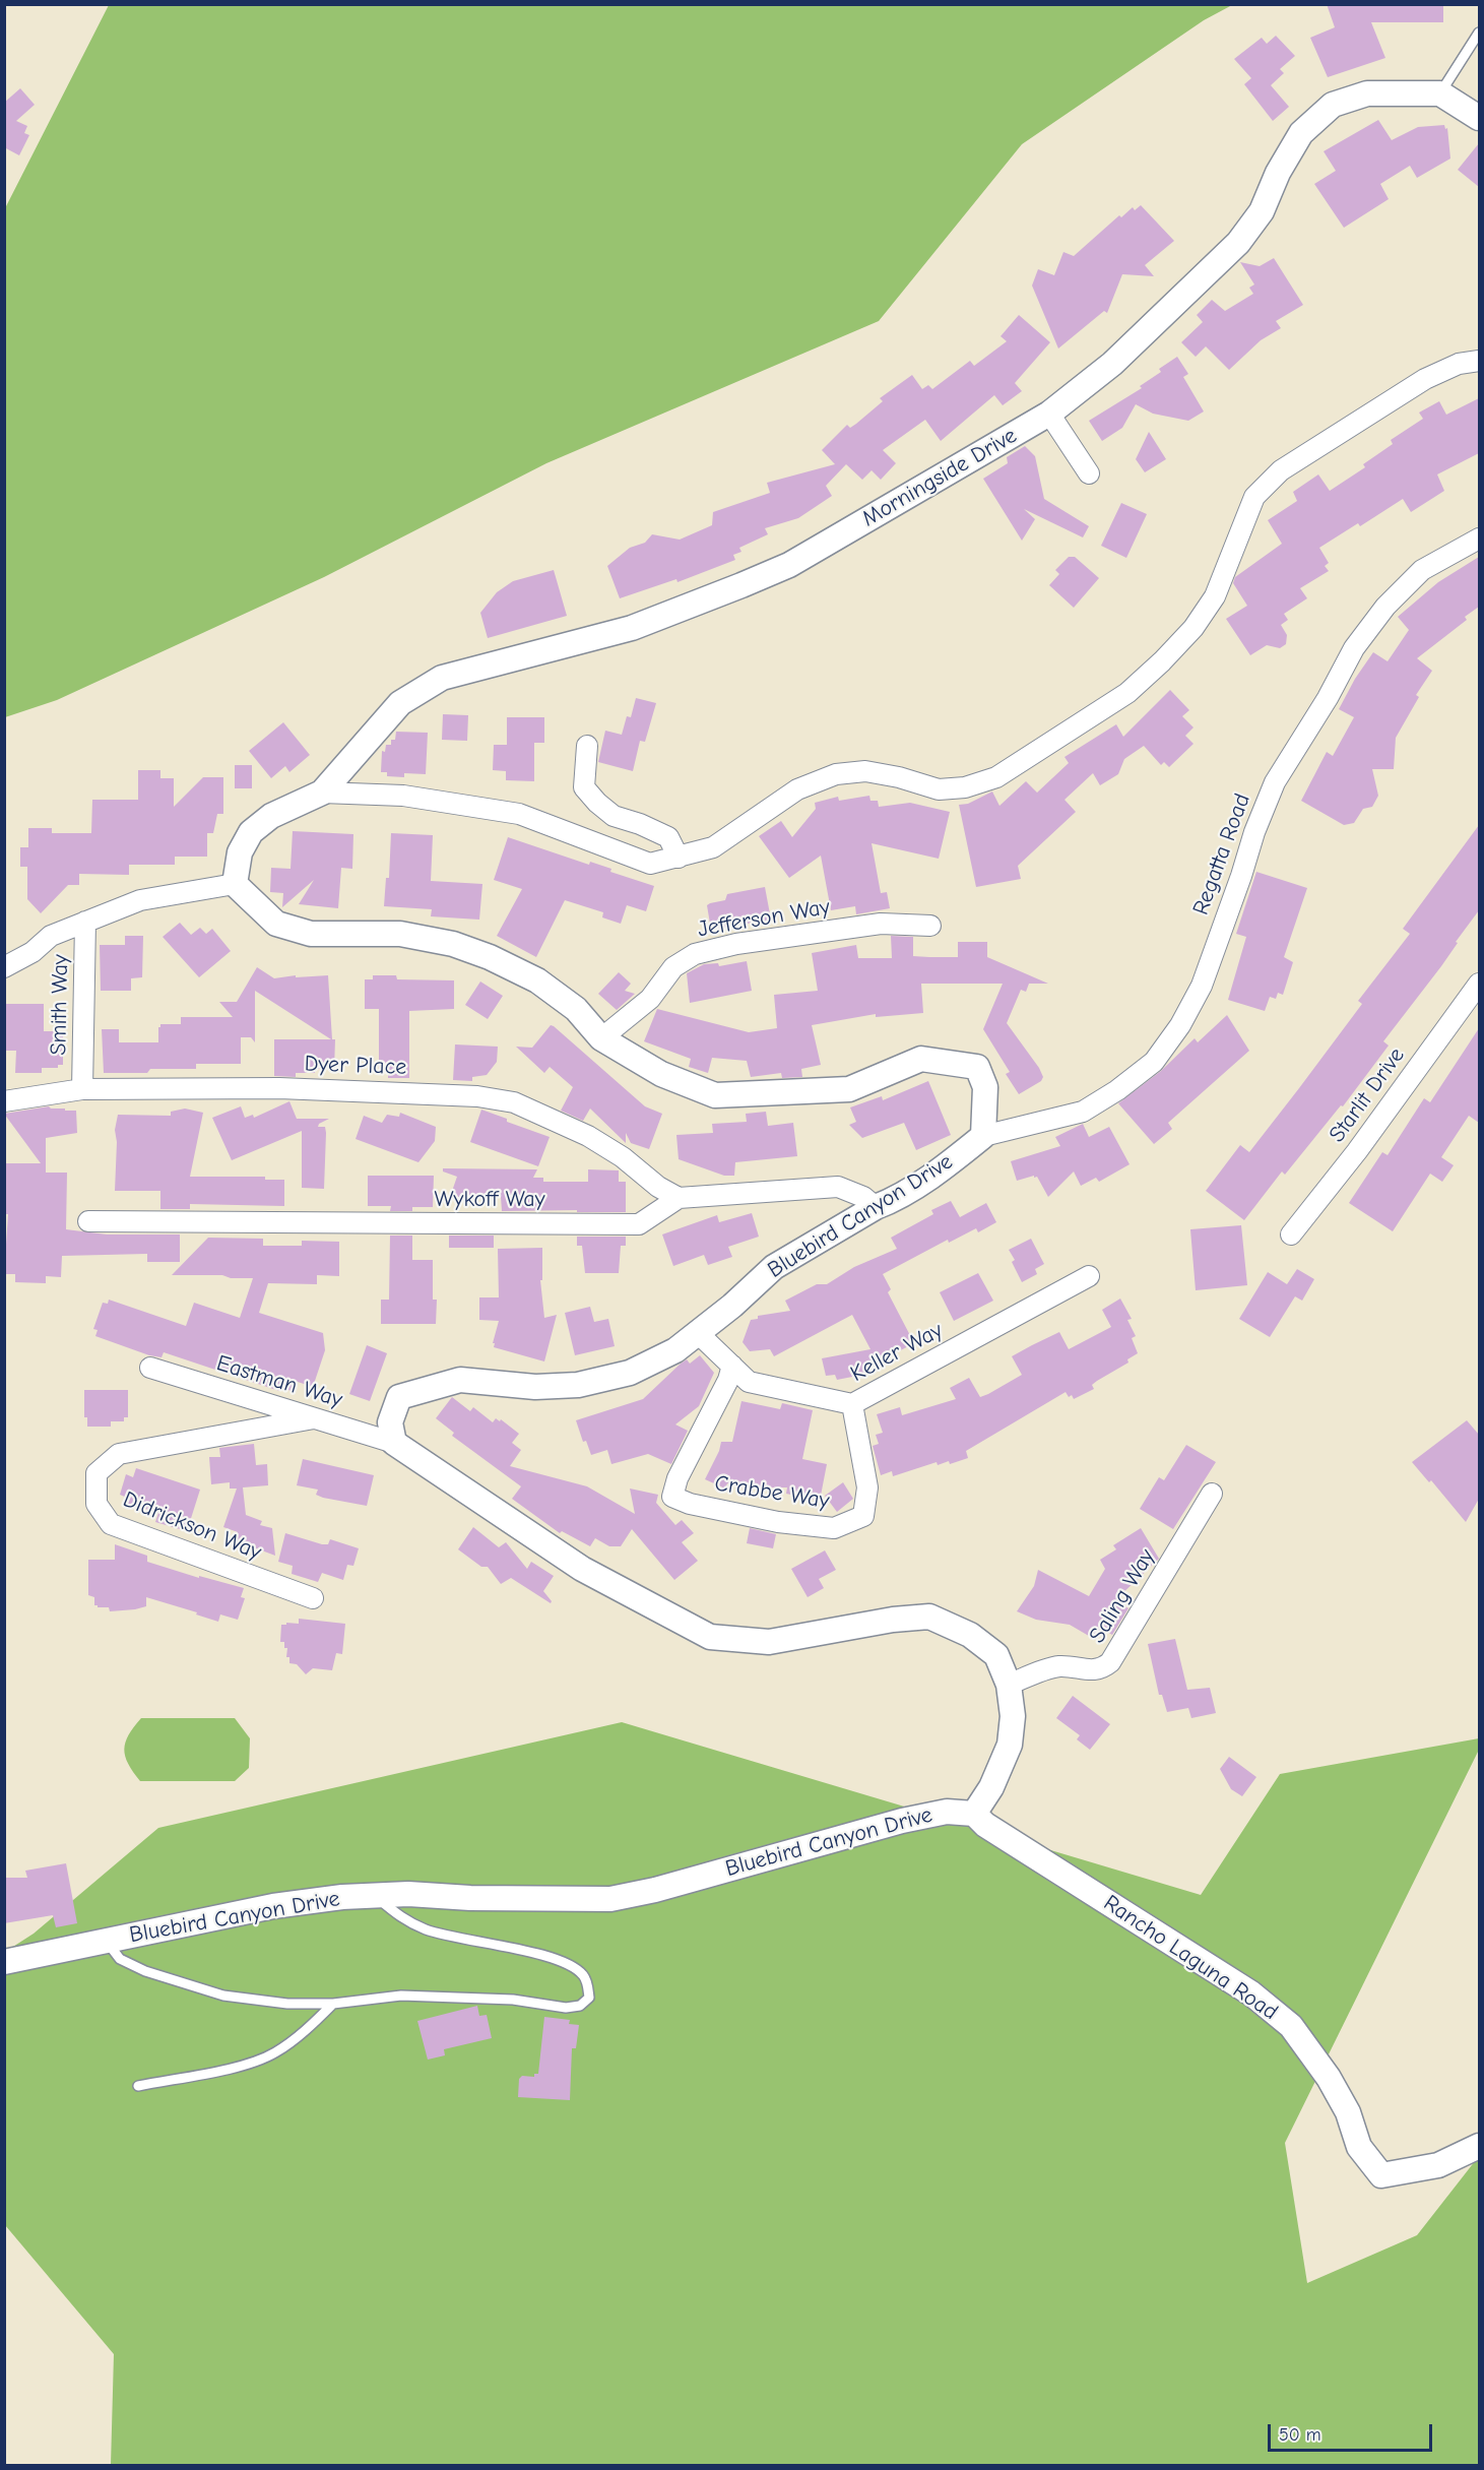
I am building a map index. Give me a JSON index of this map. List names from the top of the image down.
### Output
{
  "streets": {
    "street": [
      "Morningside Drive",
      "Regatta Road",
      "Jefferson Way",
      "Smith Way",
      "Dyer Place",
      "Starlit Drive",
      "Wykoff Way",
      "Bluebird Canyon Drive",
      "Keller Way",
      "Eastman Way",
      "Crabbe Way",
      "Didrickson Way",
      "Saling Way",
      "Rancho Laguna Road"
    ]
  },
  "crossings": [
    ["Regatta Road", "Bluebird Canyon Drive"],
    ["Smith Way", "Dyer Place"],
    ["Dyer Place", "Wykoff Way"],
    ["Wykoff Way", "Bluebird Canyon Drive"],
    ["Bluebird Canyon Drive", "Keller Way"],
    ["Bluebird Canyon Drive", "Eastman Way"],
    ["Bluebird Canyon Drive", "Rancho Laguna Road"],
    ["Keller Way", "Crabbe Way"],
    ["Eastman Way", "Didrickson Way"]
  ],
  "scale_bar": "50 m"
}
